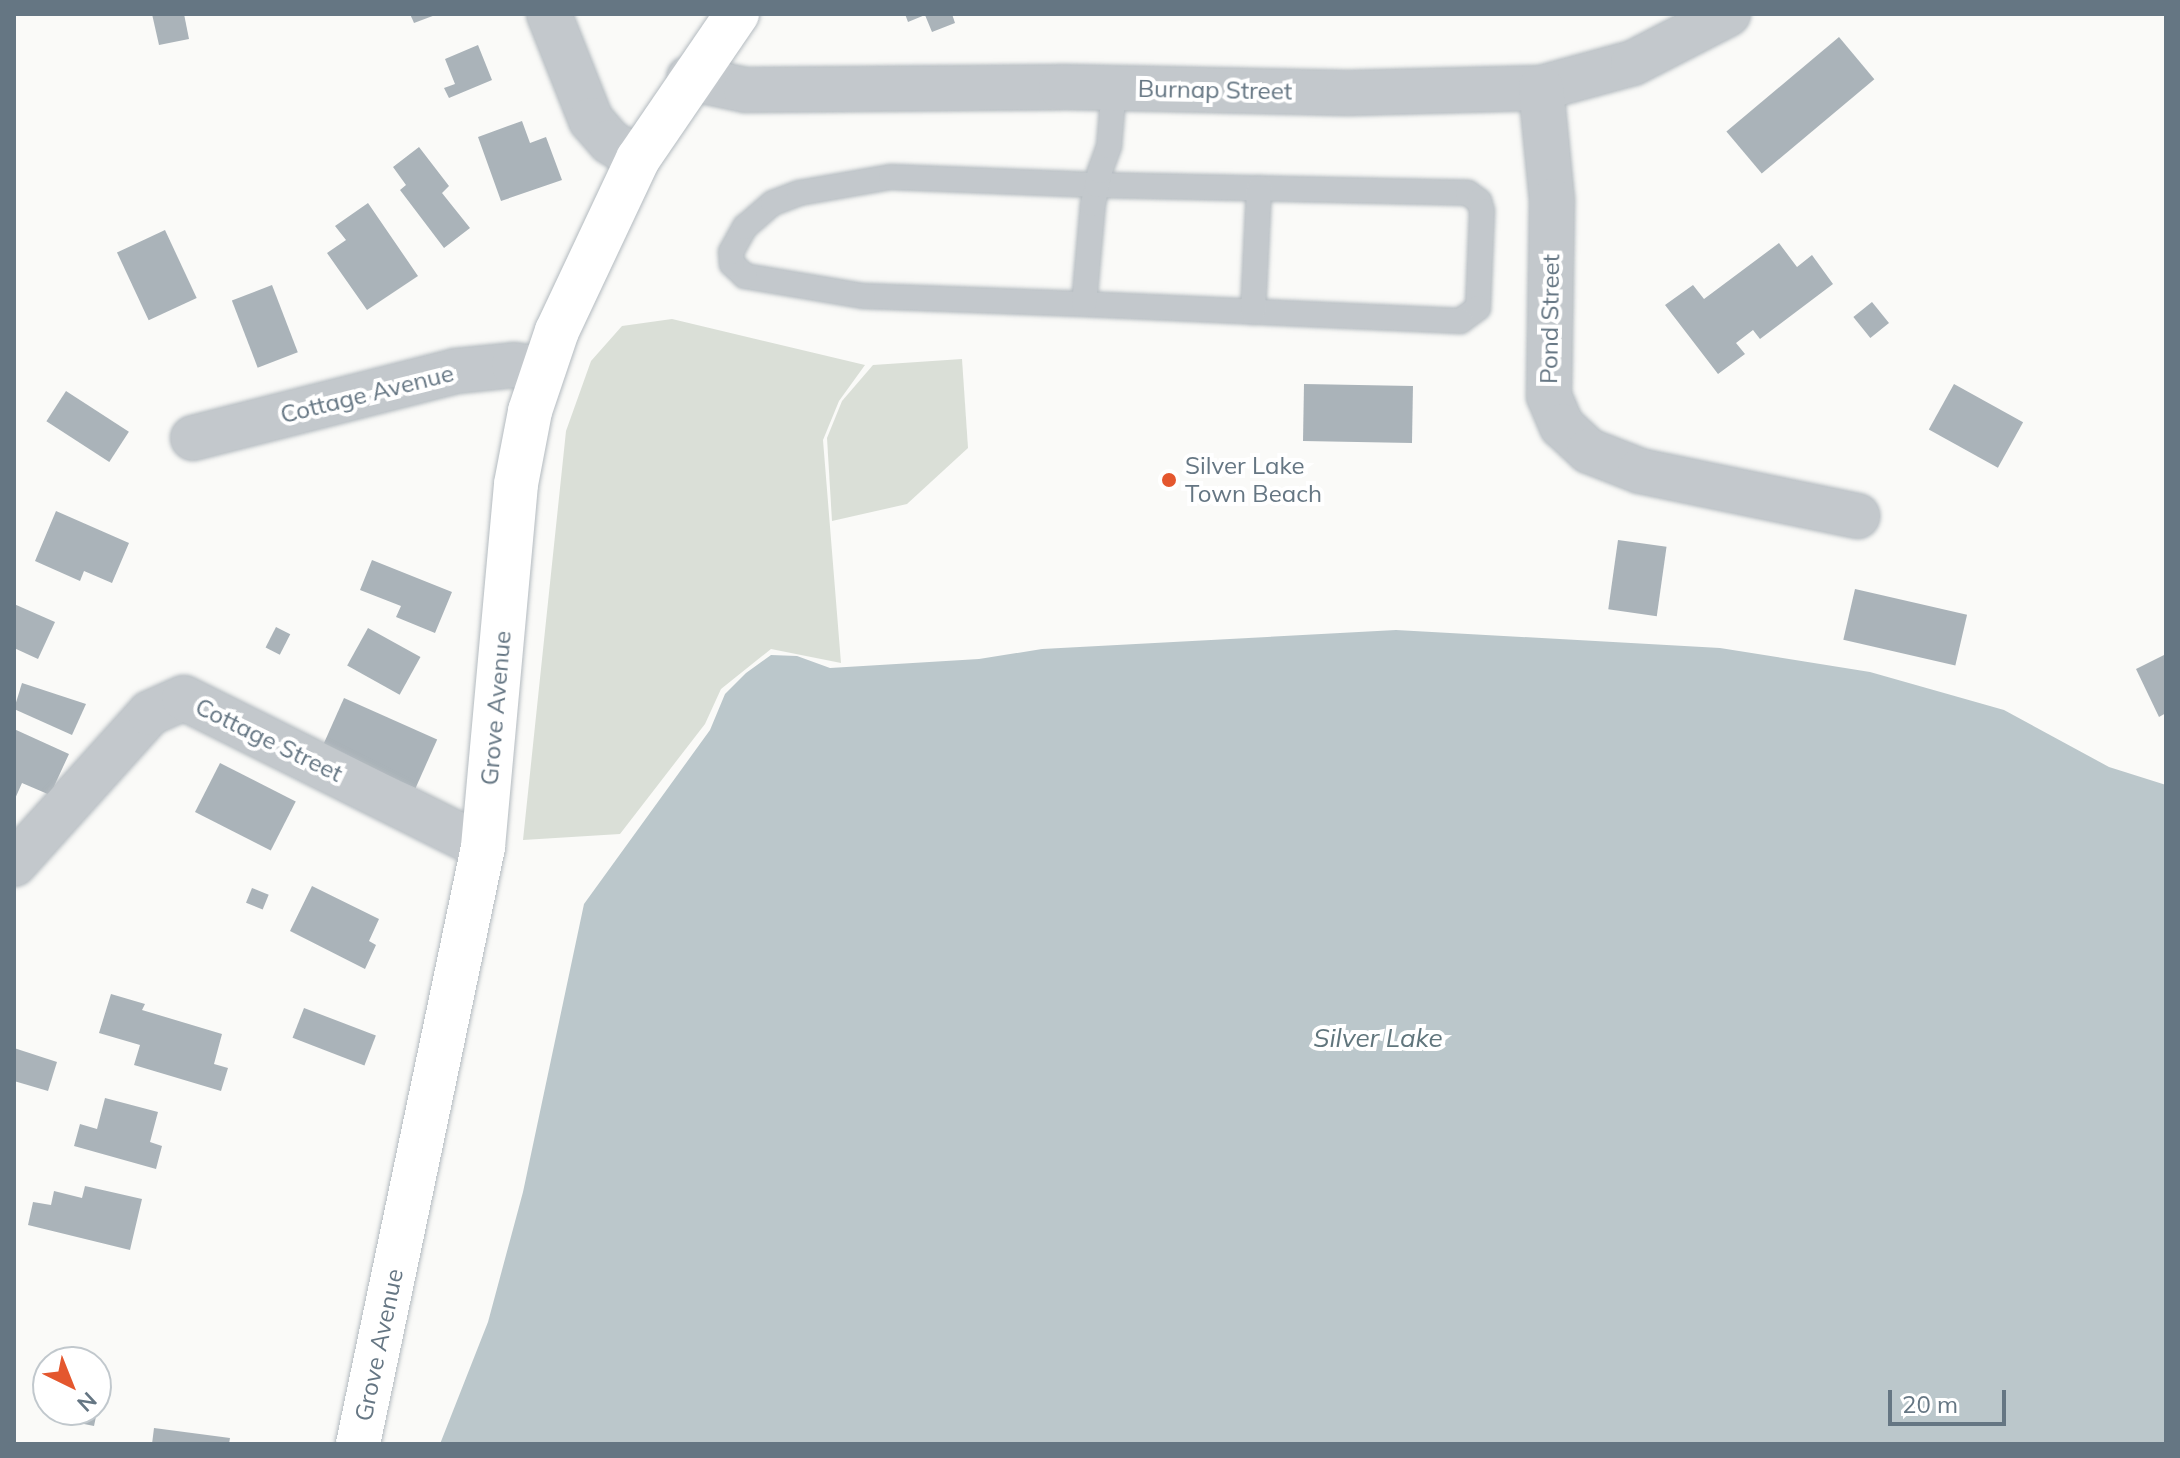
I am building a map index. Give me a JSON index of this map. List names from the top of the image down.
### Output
{
  "streets": {
    "street": [
      "Burnap Street",
      "Pond Street",
      "Cottage Avenue",
      "Grove Avenue",
      "Cottage Street"
    ]
  },
  "crossings": [
    ["Burnap Street", "Pond Street"],
    ["Burnap Street", "Grove Avenue"],
    ["Cottage Avenue", "Grove Avenue"],
    ["Grove Avenue", "Cottage Street"]
  ],
  "water": ["Silver Lake"],
  "places": ["Silver Lake Town Beach"],
  "scale_bar": "20 m",
  "north": "bottom right"
}
